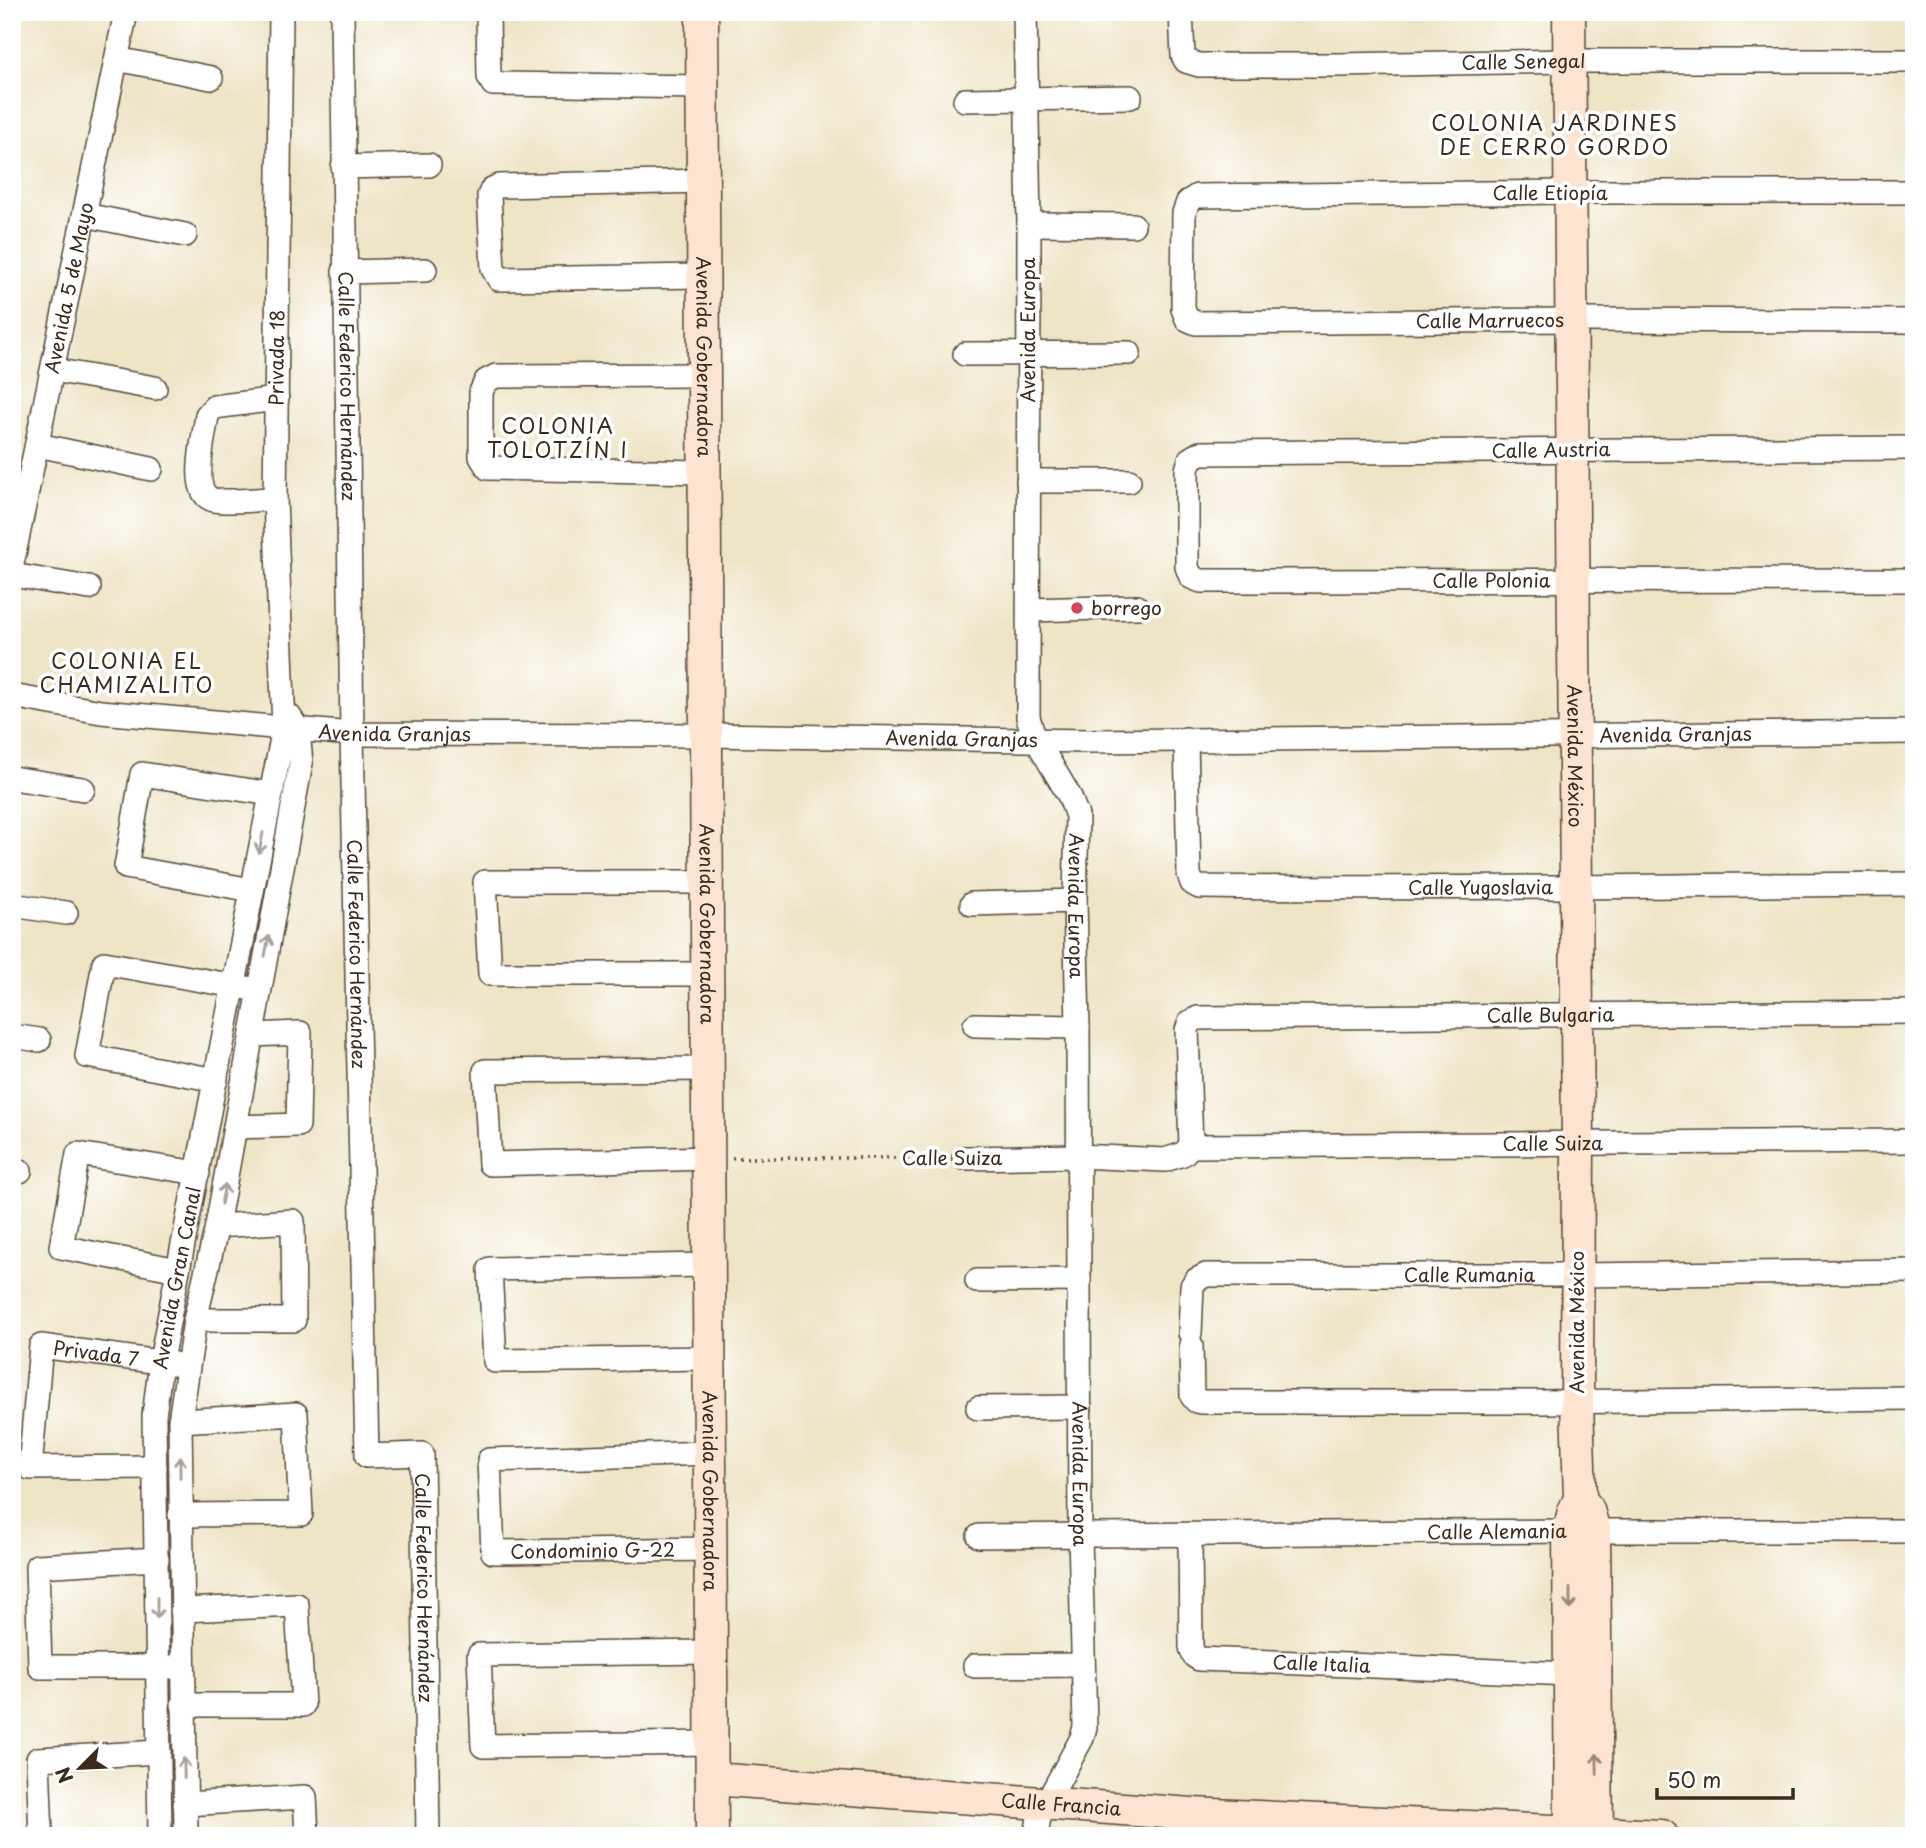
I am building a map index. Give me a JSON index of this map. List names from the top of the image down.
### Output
{
  "streets": {
    "street": [
      "Calle Senegal",
      "Calle Etiopía",
      "Avenida 5 de Mayo",
      "Calle Marruecos",
      "Avenida Europa",
      "Privada 18",
      "Avenida Gobernadora",
      "Calle Federico Hernández",
      "Calle Austria",
      "Calle Polonia",
      "Avenida Granjas",
      "Avenida México",
      "Calle Yugoslavia",
      "Calle Bulgaria",
      "Calle Suiza",
      "Calle Rumania",
      "Avenida Gran Canal",
      "Privada 7",
      "Calle Alemania",
      "Condominio G-22",
      "Calle Italia",
      "Calle Francia"
    ]
  },
  "crossings": [
    ["Calle Senegal", "Avenida México"],
    ["Calle Etiopía", "Calle Marruecos"],
    ["Calle Etiopía", "Avenida México"],
    ["Calle Marruecos", "Avenida México"],
    ["Avenida Europa", "Avenida Granjas"],
    ["Avenida Europa", "Calle Suiza"],
    ["Avenida Europa", "Calle Alemania"],
    ["Avenida Europa", "Calle Francia"],
    ["Privada 18", "Avenida Granjas"],
    ["Privada 18", "Avenida Gran Canal"],
    ["Avenida Gobernadora", "Avenida Granjas"],
    ["Avenida Gobernadora", "Calle Suiza"],
    ["Avenida Gobernadora", "Condominio G-22"],
    ["Avenida Gobernadora", "Calle Francia"],
    ["Calle Federico Hernández", "Avenida Granjas"],
    ["Calle Austria", "Calle Polonia"],
    ["Calle Austria", "Avenida México"],
    ["Calle Polonia", "Avenida México"],
    ["Avenida Granjas", "Avenida México"],
    ["Avenida Granjas", "Calle Yugoslavia"],
    ["Avenida Granjas", "Avenida Gran Canal"],
    ["Avenida México", "Calle Yugoslavia"],
    ["Avenida México", "Calle Bulgaria"],
    ["Avenida México", "Calle Suiza"],
    ["Avenida México", "Calle Rumania"],
    ["Avenida México", "Calle Alemania"],
    ["Avenida México", "Calle Italia"],
    ["Avenida México", "Calle Francia"],
    ["Calle Bulgaria", "Calle Suiza"],
    ["Avenida Gran Canal", "Privada 7"],
    ["Calle Alemania", "Calle Italia"]
  ],
  "districts": ["COLONIA JARDINES DE CERRO GORDO", "COLONIA TOLOTZÍN I", "COLONIA EL CHAMIZALITO"],
  "places": ["borrego"],
  "scale_bar": "50 m",
  "north": "bottom left"
}
